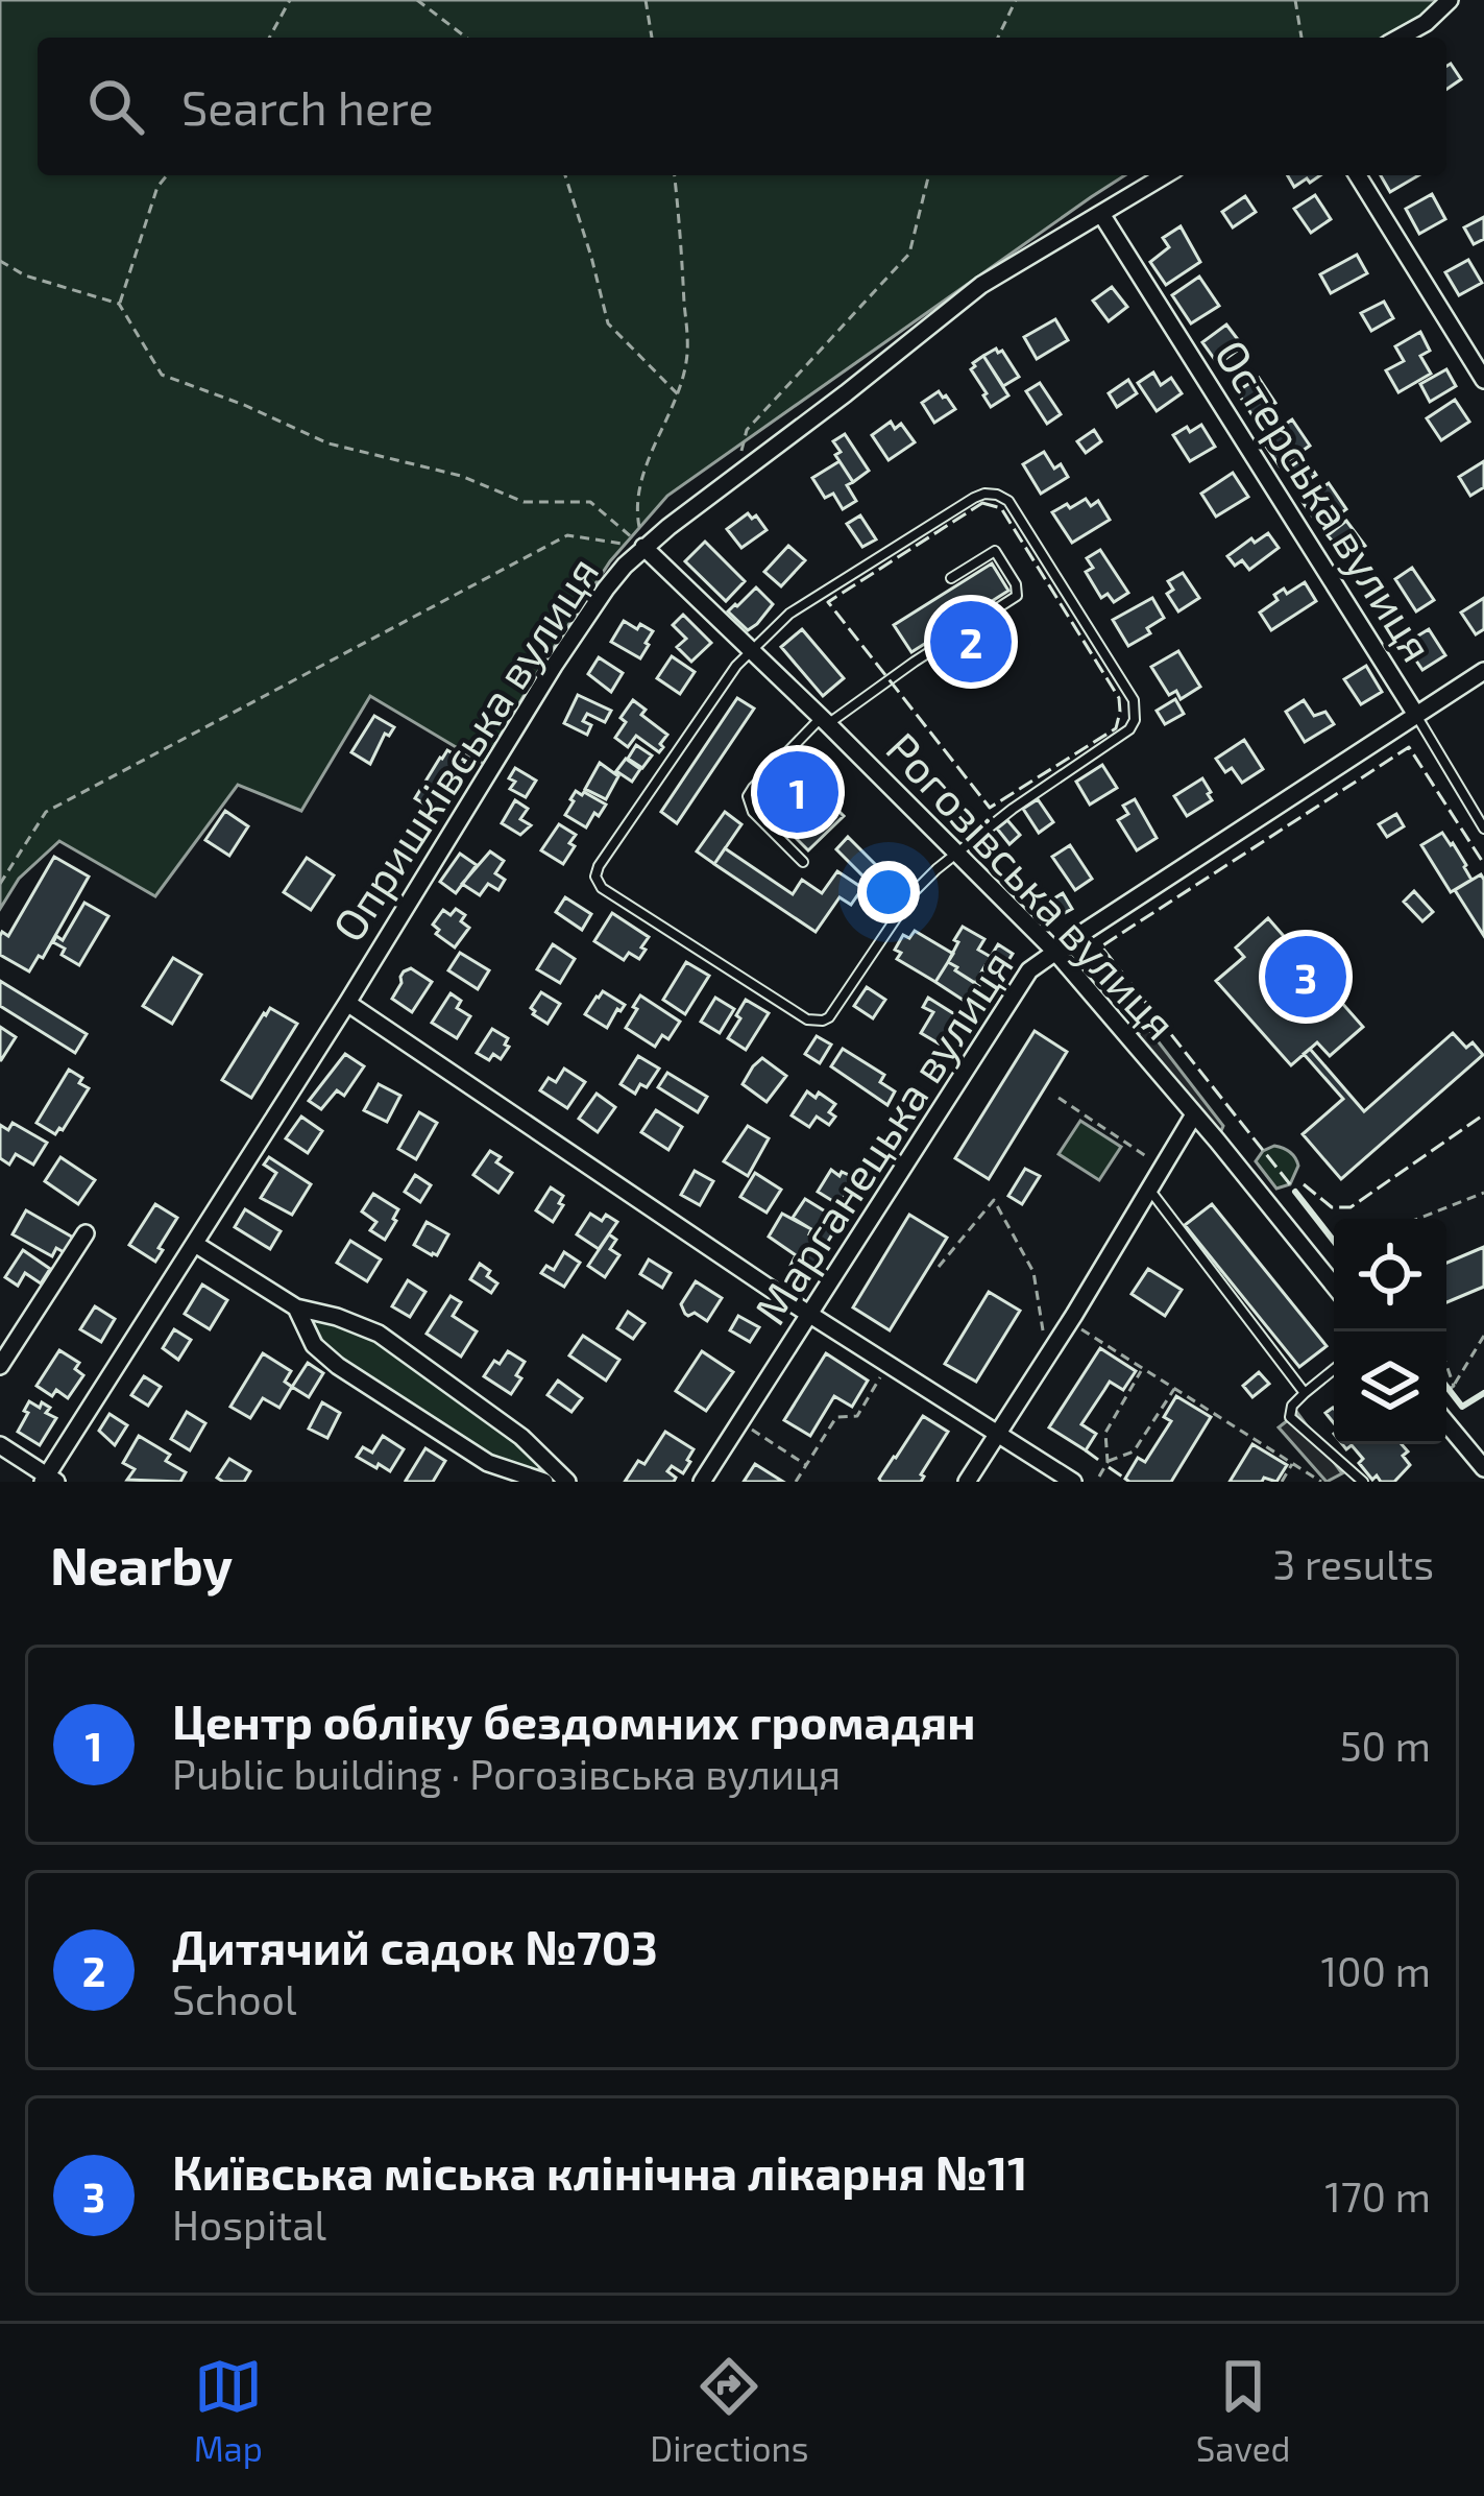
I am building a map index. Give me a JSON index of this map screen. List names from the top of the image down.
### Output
{
  "streets": {
    "street": [
      "Остерська вулиця",
      "Опришківська вулиця",
      "Рогозівська вулиця",
      "Марганецька вулиця"
    ]
  },
  "crossings": [
    ["Остерська вулиця", "Опришківська вулиця"],
    ["Остерська вулиця", "Марганецька вулиця"],
    ["Опришківська вулиця", "Рогозівська вулиця"],
    ["Рогозівська вулиця", "Марганецька вулиця"]
  ],
  "page": {
    "search": "Search here",
    "pins": ["2", "1", "3"],
    "heading": ["Nearby", "3 results"],
    "list": [
      {
        "mark": "1",
        "name": "Центр обліку бездомних громадян",
        "note": "Public building · Рогозівська вулиця",
        "value": "50 m"
      },
      {
        "mark": "2",
        "name": "Дитячий садок №703",
        "note": "School",
        "value": "100 m"
      },
      {
        "mark": "3",
        "name": "Київська міська клінічна лікарня №11",
        "note": "Hospital",
        "value": "170 m"
      }
    ],
    "nav": ["Map", "Directions", "Saved"]
  }
}
